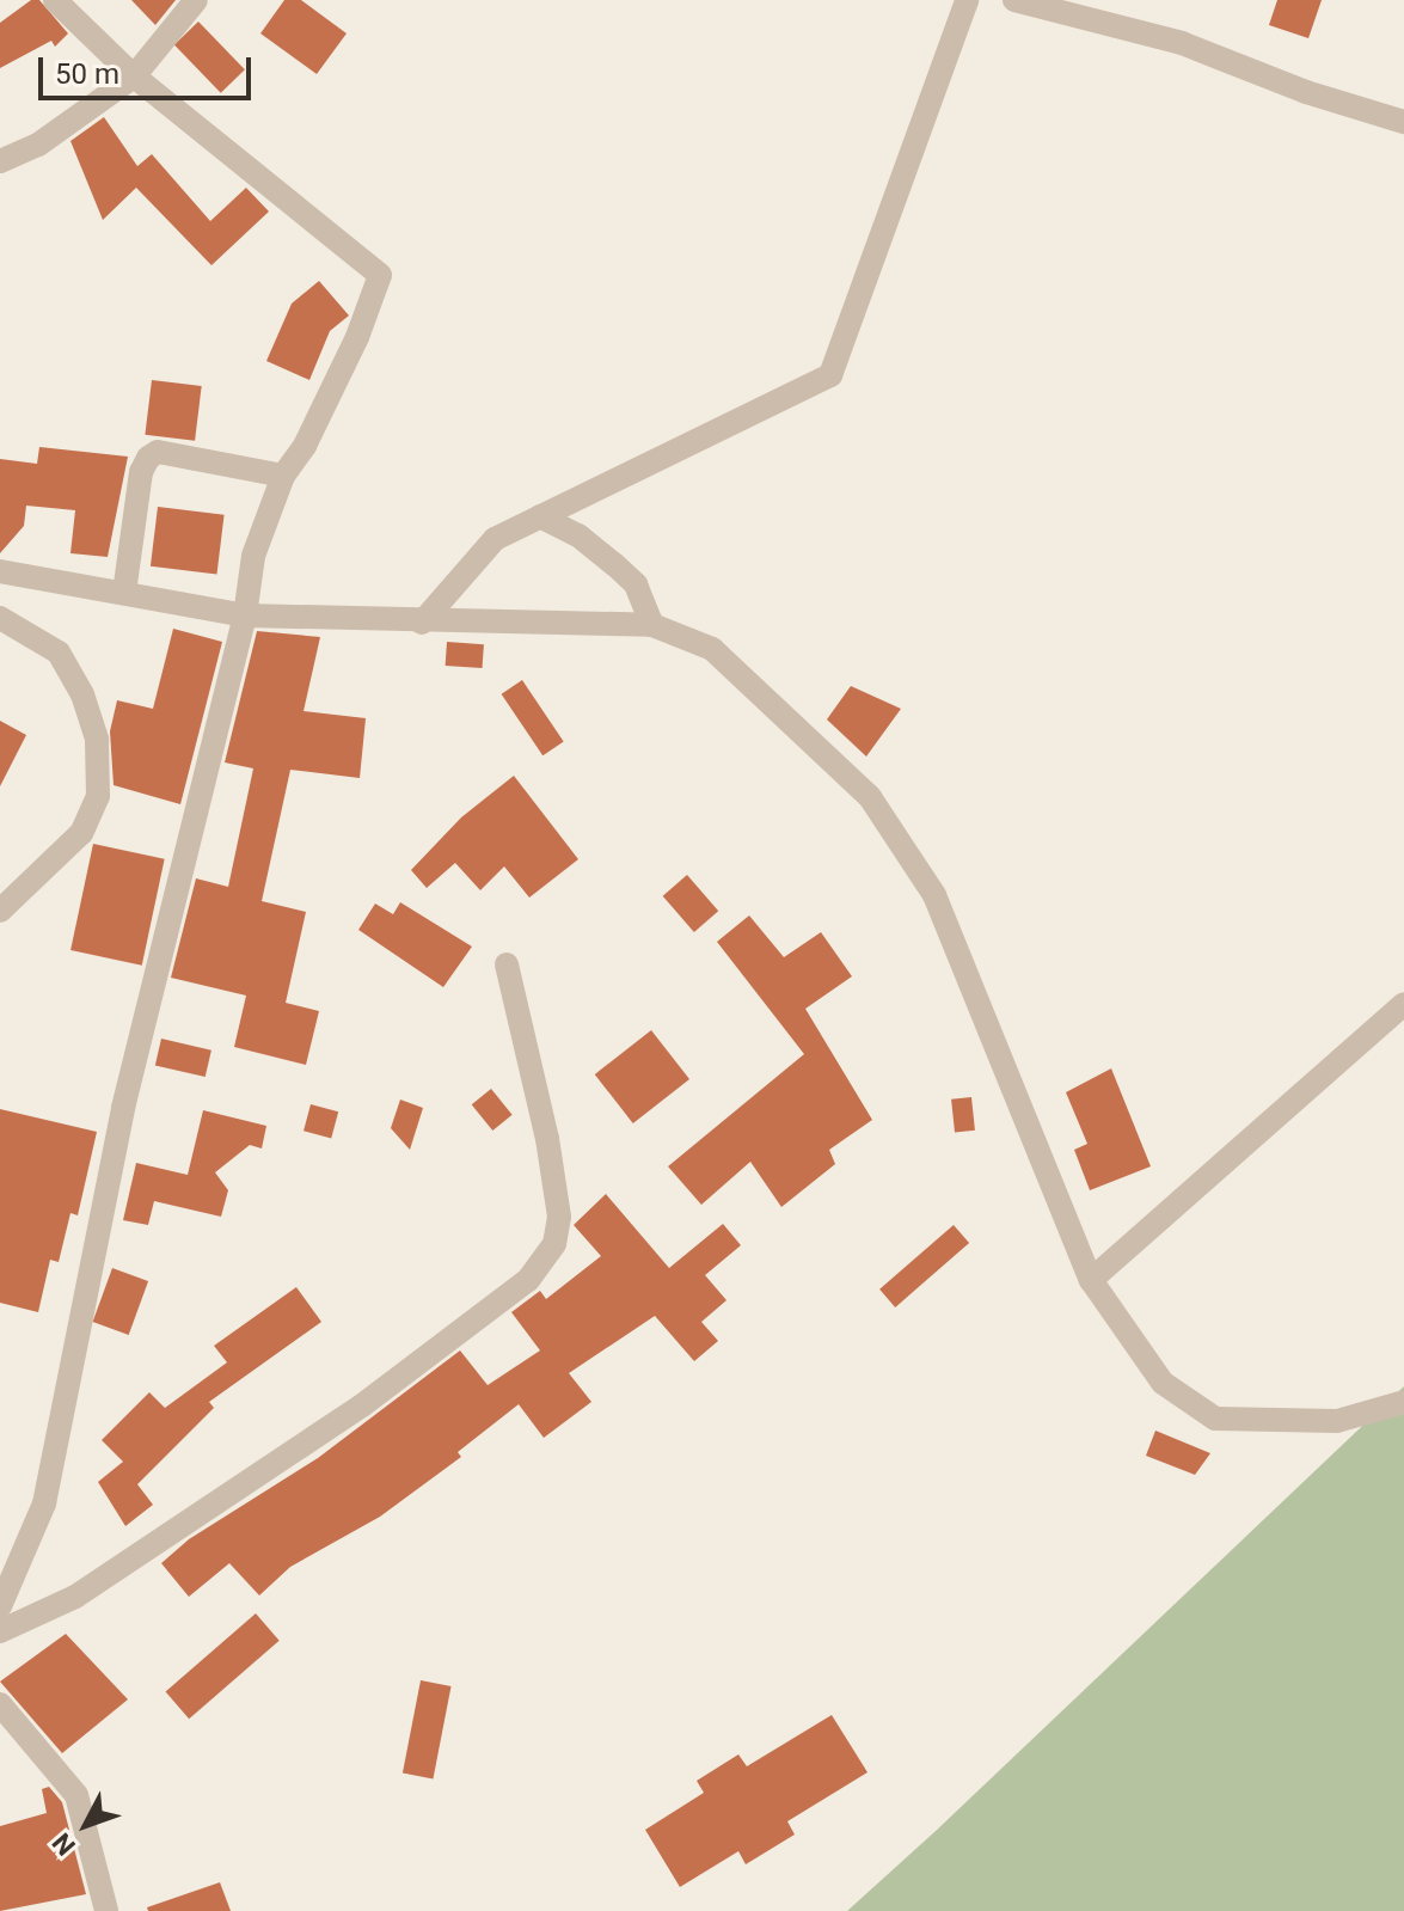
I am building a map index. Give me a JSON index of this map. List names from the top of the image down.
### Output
{
  "scale_bar": "50 m",
  "north": "bottom left"
}
